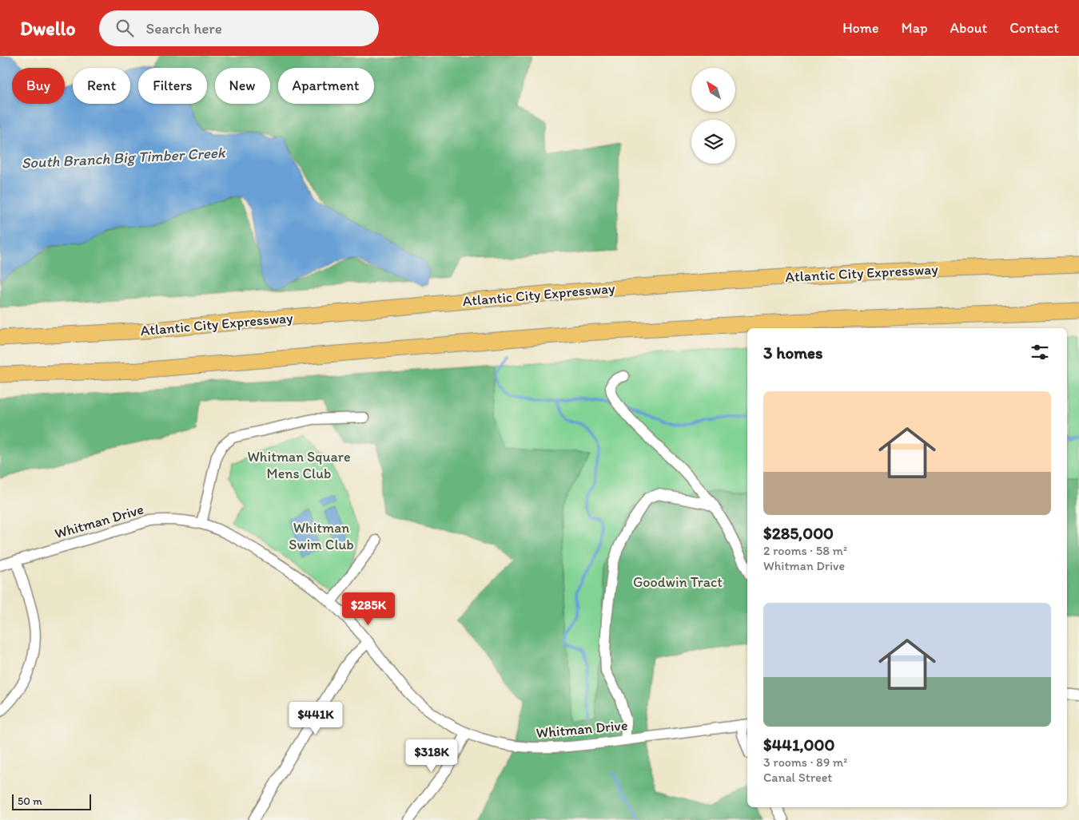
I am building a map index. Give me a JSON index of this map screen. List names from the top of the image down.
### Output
{
  "streets": {
    "highway": ["Atlantic City Expressway"],
    "street": ["Whitman Drive"]
  },
  "water": ["South Branch Big Timber Creek"],
  "parks": ["Whitman Square Mens Club", "Whitman Swim Club", "Goodwin Tract"],
  "scale_bar": "50 m",
  "north": "top left",
  "page": {
    "header": "Dwello",
    "search": "Search here",
    "nav": [
      "Home",
      "Map",
      "About",
      "Contact"
    ],
    "chip": [
      "Buy",
      "Rent",
      "Filters",
      "New",
      "Apartment"
    ],
    "heading": "3 homes",
    "list": [
      {
        "name": "$285,000",
        "note": "2 rooms · 58 m² · Whitman Drive"
      },
      {
        "name": "$441,000",
        "note": "3 rooms · 89 m² · Canal Street"
      }
    ],
    "price": ["$285K", "$441K", "$318K"],
    "scale": "50 m"
  }
}
